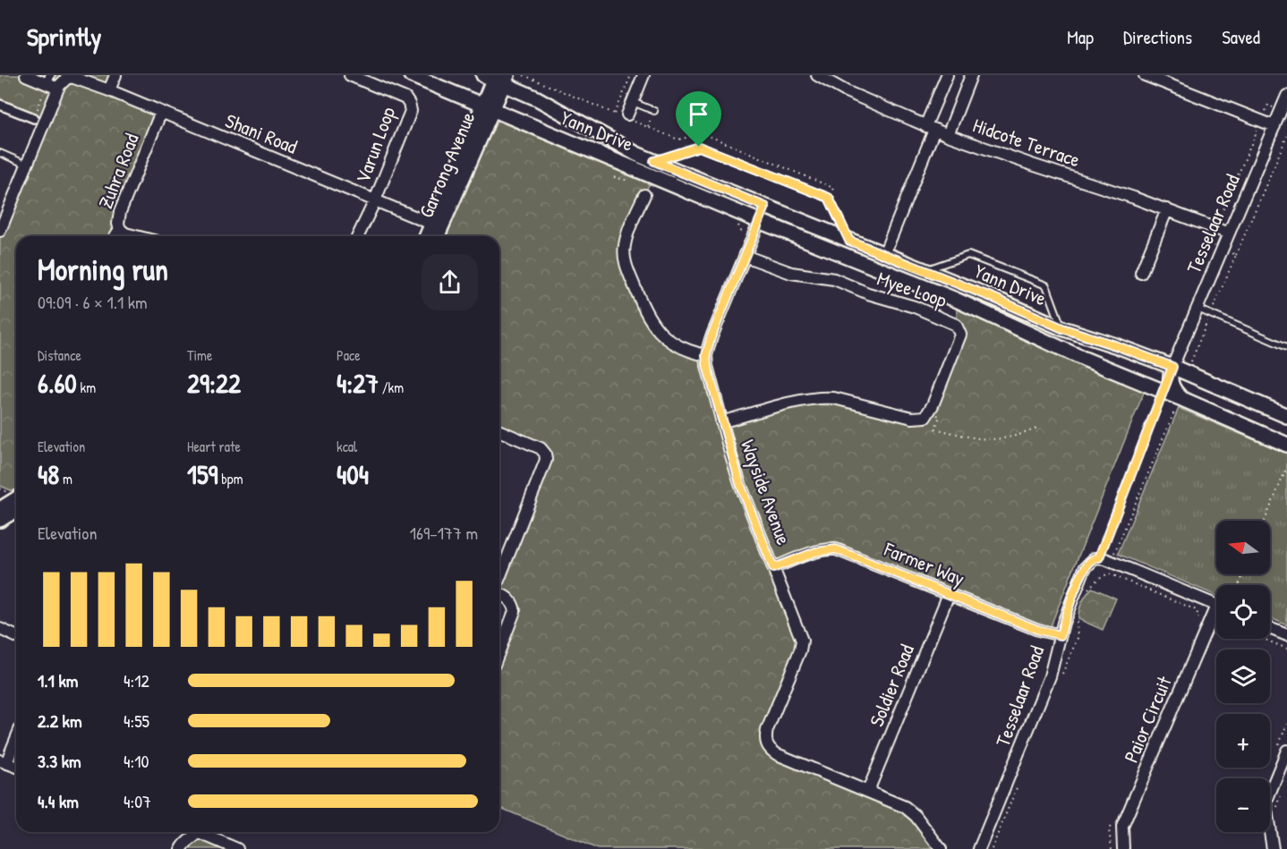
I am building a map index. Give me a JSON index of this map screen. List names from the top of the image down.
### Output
{
  "streets": {
    "street": [
      "Yann Drive",
      "Shani Road",
      "Hidcote Terrace",
      "Varun Loop",
      "Garrong Avenue",
      "Zuhra Road",
      "Tesselaar Road",
      "Myee Loop",
      "Wayside Avenue",
      "Farmer Way",
      "Soldier Road",
      "Paior Circuit"
    ]
  },
  "crossings": [
    ["Yann Drive", "Garrong Avenue"],
    ["Yann Drive", "Tesselaar Road"],
    ["Shani Road", "Varun Loop"],
    ["Shani Road", "Garrong Avenue"],
    ["Shani Road", "Zuhra Road"],
    ["Hidcote Terrace", "Tesselaar Road"],
    ["Tesselaar Road", "Farmer Way"],
    ["Wayside Avenue", "Farmer Way"],
    ["Wayside Avenue", "Soldier Road"],
    ["Farmer Way", "Soldier Road"]
  ],
  "north": "left",
  "page": {
    "header": "Sprintly",
    "nav": ["Map", "Directions", "Saved"],
    "heading": ["Morning run", "09:09 · 6 × 1.1 km"],
    "stats": [
      ["Distance", "6.60 km"],
      ["Time", "29:22"],
      ["Pace", "4:27 /km"],
      ["Elevation", "48 m"],
      ["Heart rate", "159 bpm"],
      ["kcal", "404"]
    ],
    "chart": ["Elevation", "169–177 m"],
    "map_buttons": ["+", "−"],
    "list": [
      {
        "name": "1.1 km",
        "note": "4:12"
      },
      {
        "name": "2.2 km",
        "note": "4:55"
      },
      {
        "name": "3.3 km",
        "note": "4:10"
      },
      {
        "name": "4.4 km",
        "note": "4:07"
      }
    ]
  }
}
